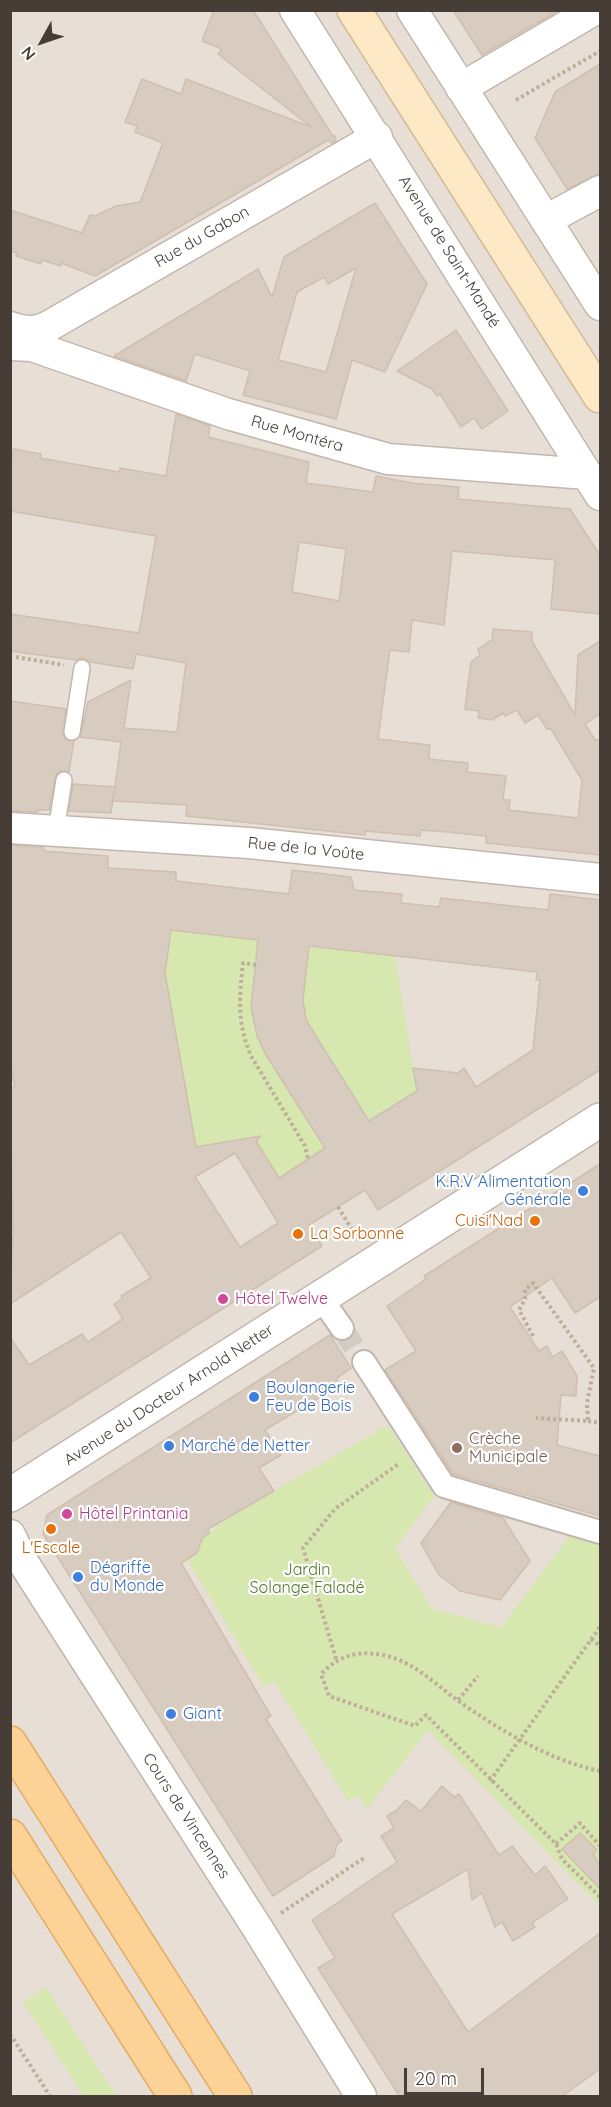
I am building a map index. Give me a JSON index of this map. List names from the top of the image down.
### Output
{
  "streets": {
    "street": [
      "Rue du Gabon",
      "Avenue de Saint-Mandé",
      "Rue Montéra",
      "Rue de la Voûte",
      "Avenue du Docteur Arnold Netter",
      "Cours de Vincennes"
    ]
  },
  "crossings": [
    ["Rue du Gabon", "Avenue de Saint-Mandé"],
    ["Rue du Gabon", "Rue Montéra"],
    ["Avenue de Saint-Mandé", "Rue Montéra"]
  ],
  "parks": ["Jardin Solange Faladé"],
  "places": [
    "K.R.V Alimentation Générale",
    "Cuisi'Nad",
    "La Sorbonne",
    "Hôtel Twelve",
    "Boulangerie Feu de Bois",
    "Marché de Netter",
    "Crèche Municipale",
    "Hôtel Printania",
    "L'Escale",
    "Dégriffe du Monde",
    "Giant"
  ],
  "scale_bar": "20 m",
  "north": "bottom left"
}
